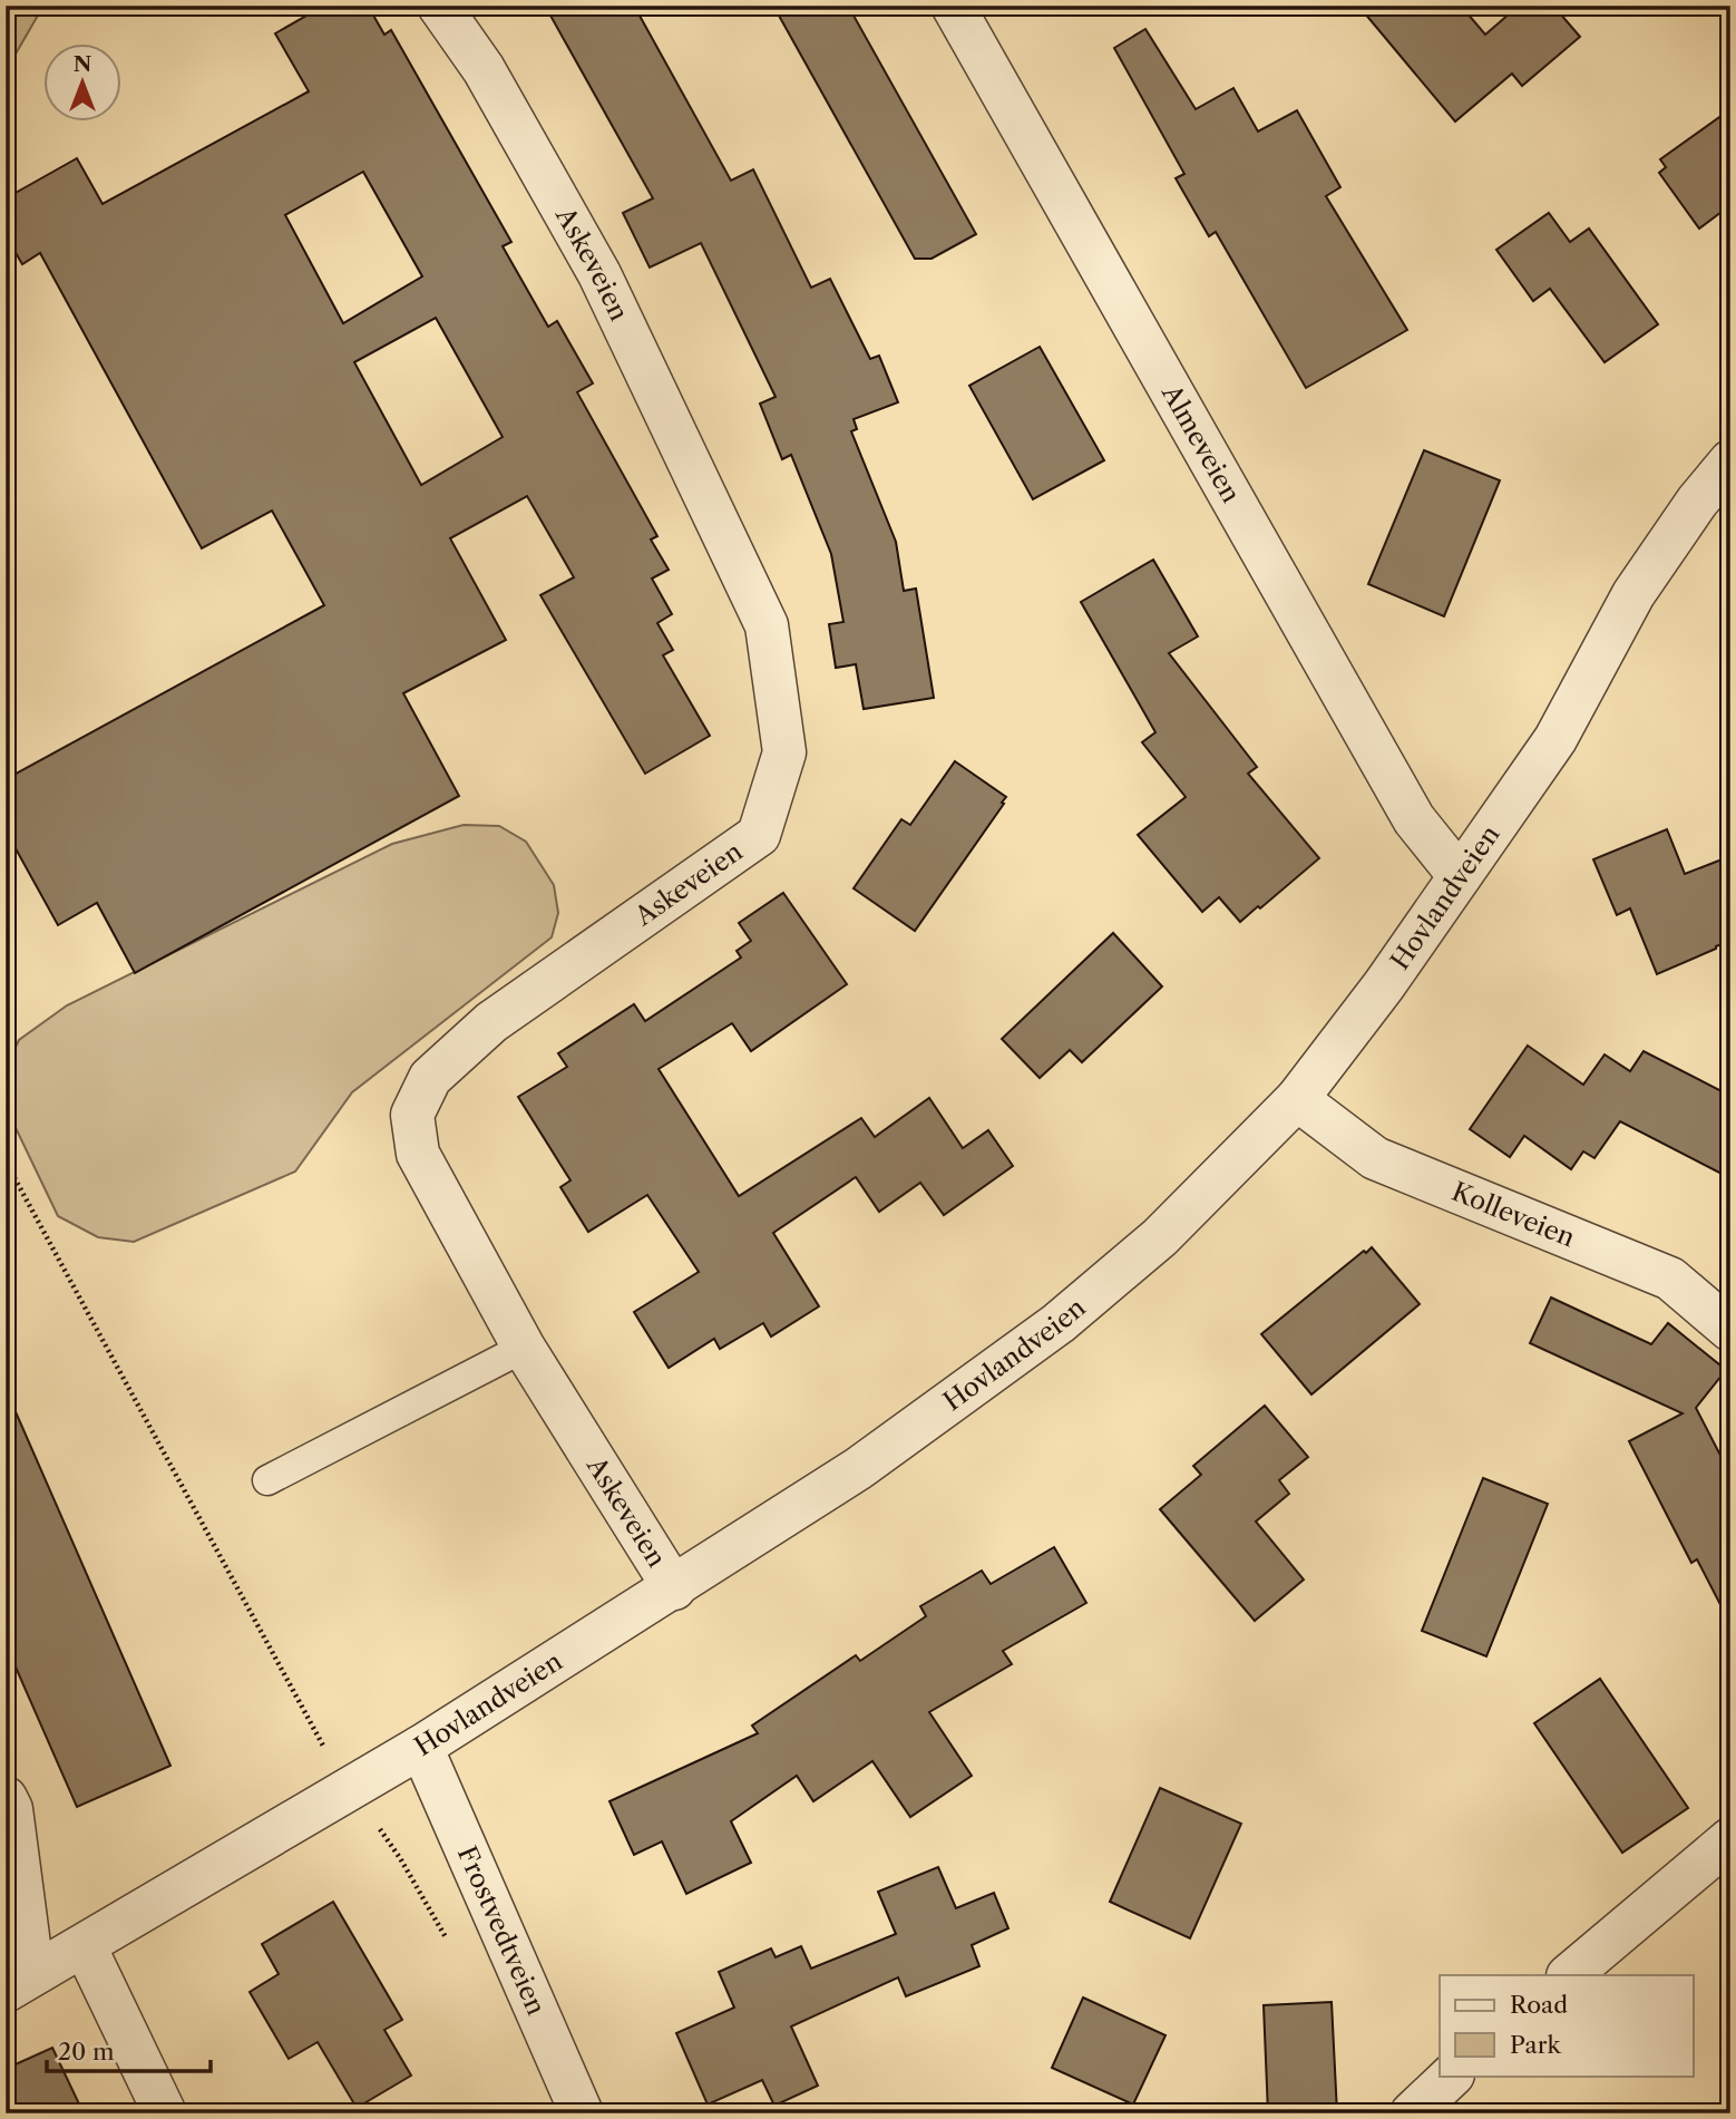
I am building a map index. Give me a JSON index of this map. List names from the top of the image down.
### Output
{
  "streets": {
    "street": [
      "Askeveien",
      "Almeveien",
      "Hovlandveien",
      "Kolleveien",
      "Frostvedtveien"
    ]
  },
  "crossings": [
    ["Askeveien", "Hovlandveien"],
    ["Almeveien", "Hovlandveien"],
    ["Hovlandveien", "Kolleveien"],
    ["Hovlandveien", "Frostvedtveien"]
  ],
  "legend": ["Road", "Park"],
  "scale_bar": "20 m",
  "north": "top"
}
